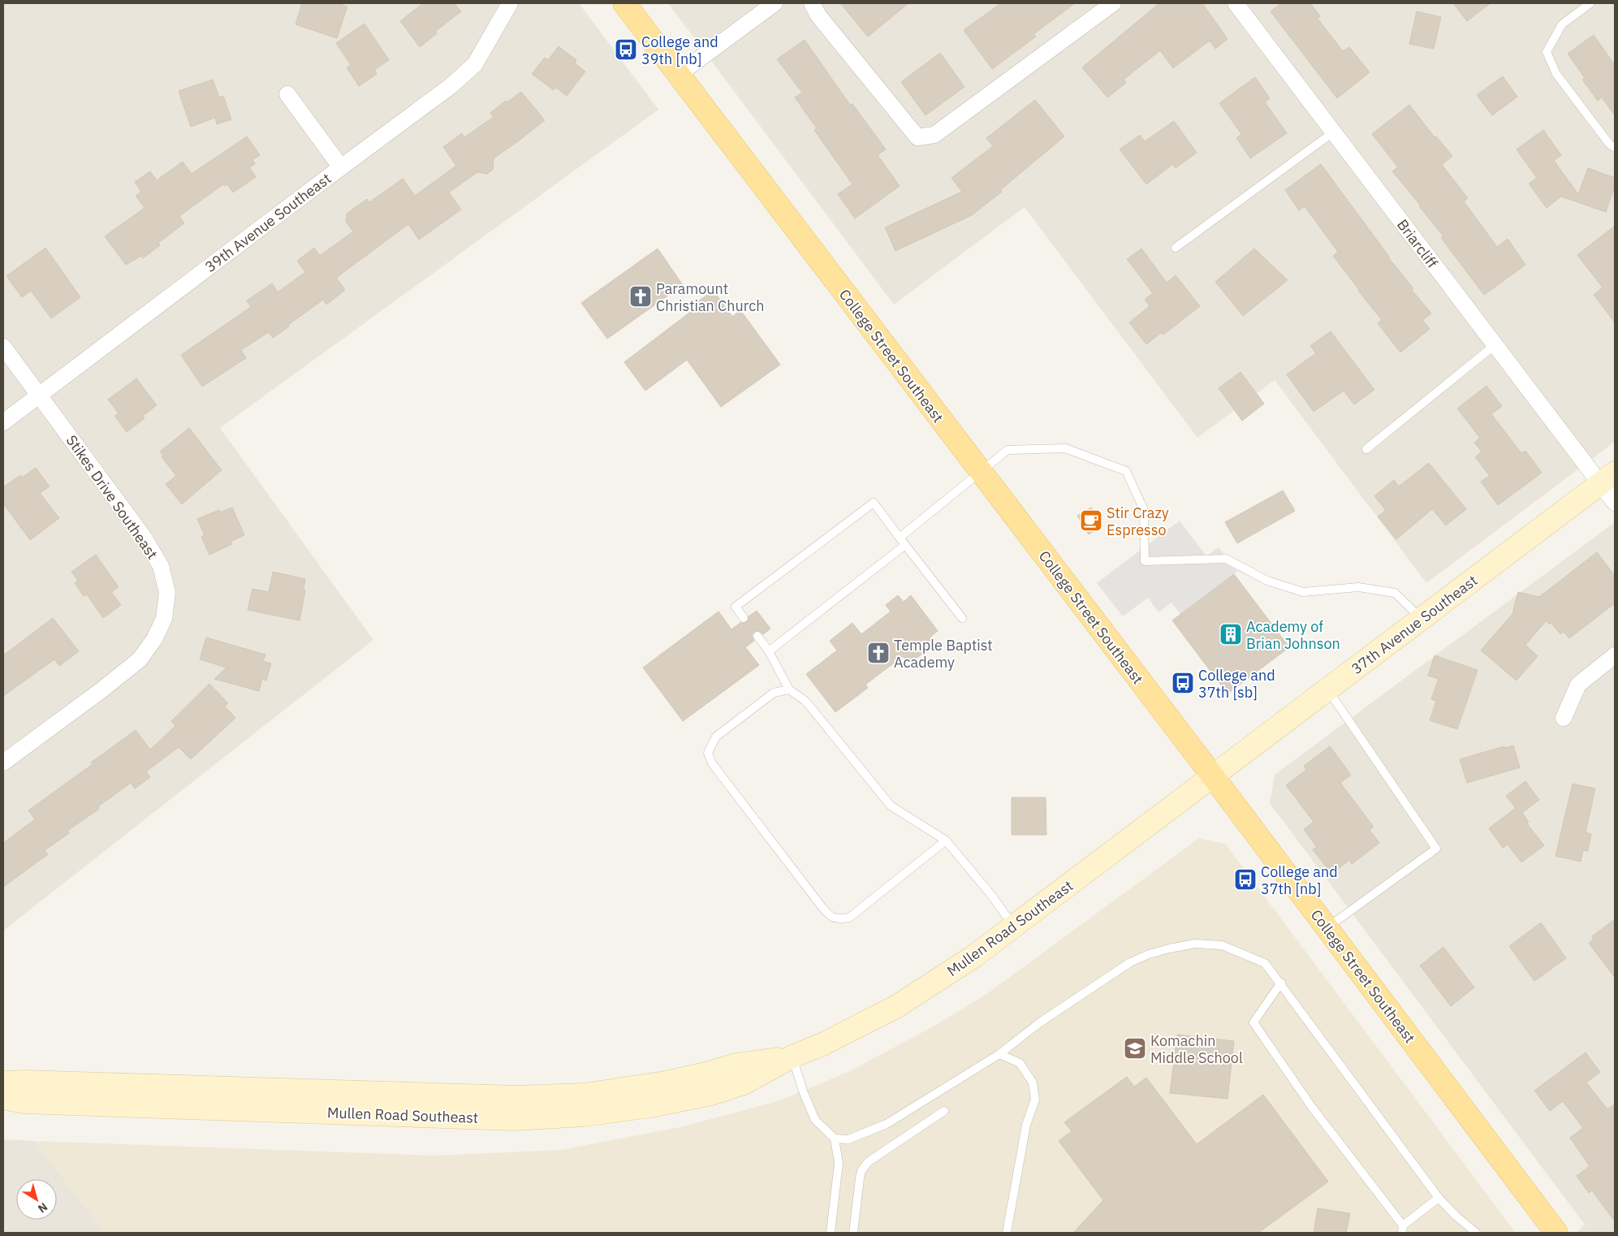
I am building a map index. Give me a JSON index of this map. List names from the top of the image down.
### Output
{
  "streets": {
    "main road": ["College Street Southeast"],
    "street": [
      "39th Avenue Southeast",
      "Briarcliff",
      "Stikes Drive Southeast",
      "37th Avenue Southeast",
      "Mullen Road Southeast"
    ]
  },
  "crossings": [
    ["39th Avenue Southeast", "Stikes Drive Southeast"],
    ["Briarcliff", "37th Avenue Southeast"],
    ["College Street Southeast", "37th Avenue Southeast"],
    ["College Street Southeast", "Mullen Road Southeast"],
    ["37th Avenue Southeast", "Mullen Road Southeast"]
  ],
  "places": {
    "bus stop": ["College and 39th [nb]", "College and 37th [sb]", "College and 37th [nb]"],
    "church": ["Paramount Christian Church", "Temple Baptist Academy"],
    "cafe": ["Stir Crazy Espresso"],
    "building": ["Academy of Brian Johnson"],
    "school or university": ["Komachin Middle School"]
  },
  "north": "bottom right"
}
